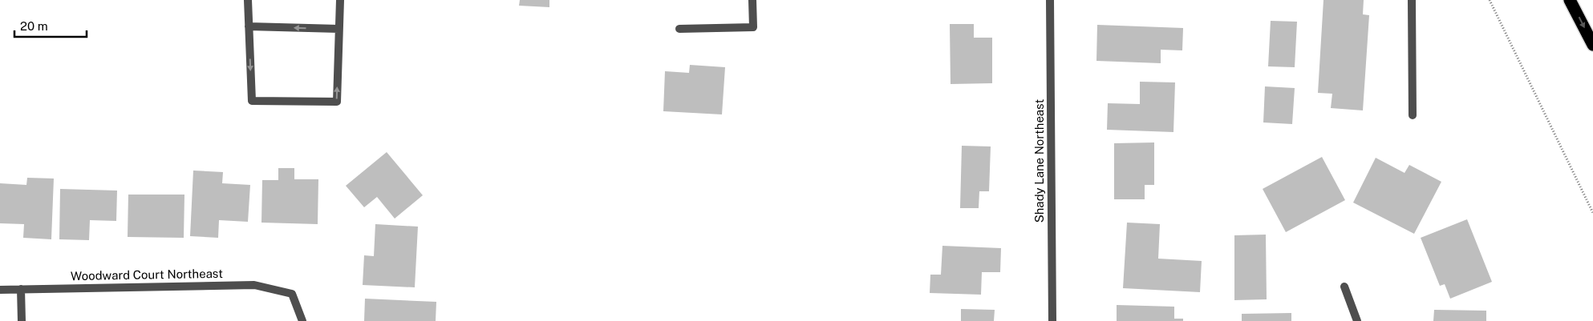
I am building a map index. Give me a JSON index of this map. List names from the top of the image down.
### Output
{
  "streets": {
    "street": ["Shady Lane Northeast", "Woodward Court Northeast"]
  },
  "scale_bar": "20 m"
}
